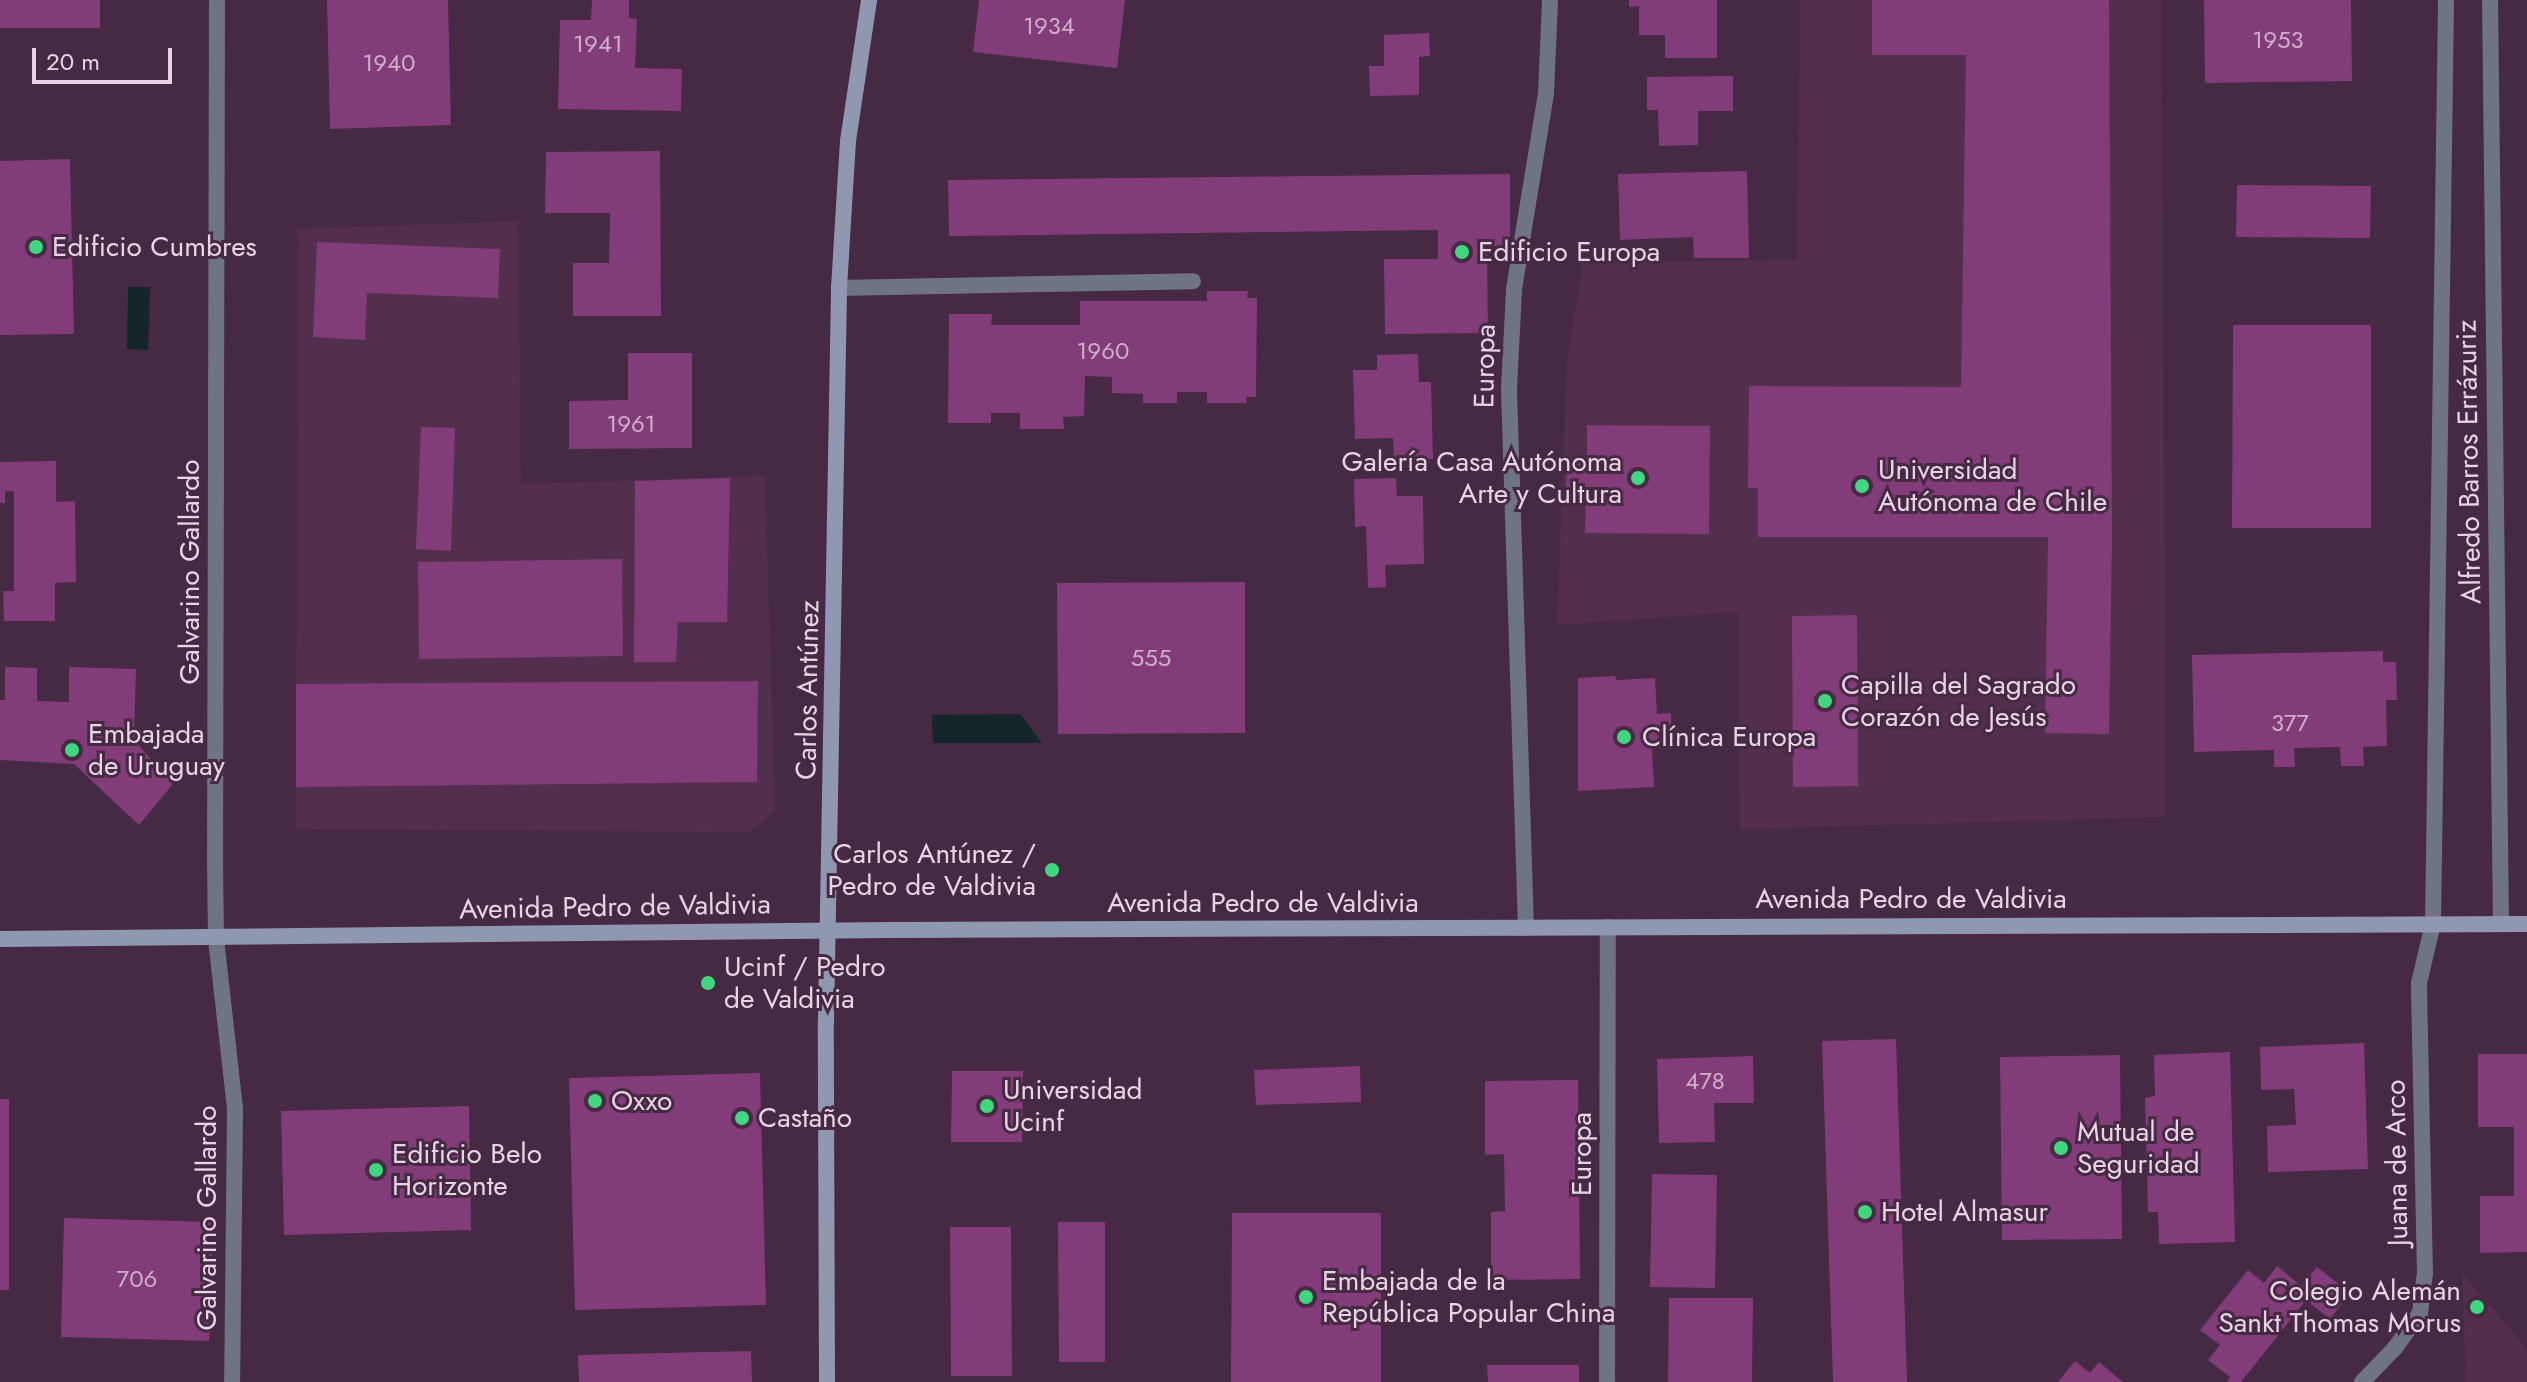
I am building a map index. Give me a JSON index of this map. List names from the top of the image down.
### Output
{
  "streets": {
    "main road": ["Carlos Antúnez", "Avenida Pedro de Valdivia"],
    "street": [
      "Europa",
      "Alfredo Barros Errázuriz",
      "Galvarino Gallardo",
      "Juana de Arco"
    ]
  },
  "crossings": [
    ["Europa", "Avenida Pedro de Valdivia"],
    ["Alfredo Barros Errázuriz", "Avenida Pedro de Valdivia"],
    ["Alfredo Barros Errázuriz", "Juana de Arco"],
    ["Galvarino Gallardo", "Avenida Pedro de Valdivia"],
    ["Carlos Antúnez", "Avenida Pedro de Valdivia"],
    ["Avenida Pedro de Valdivia", "Juana de Arco"]
  ],
  "places": [
    "Edificio Cumbres",
    "Edificio Europa",
    "Galería Casa Autónoma Arte y Cultura",
    "Universidad Autónoma de Chile",
    "Capilla del Sagrado Corazón de Jesús",
    "Clínica Europa",
    "Embajada de Uruguay",
    "Carlos Antúnez / Pedro de Valdivia",
    "Ucinf / Pedro de Valdivia",
    "Oxxo",
    "Universidad Ucinf",
    "Castaño",
    "Mutual de Seguridad",
    "Edificio Belo Horizonte",
    "Hotel Almasur",
    "Embajada de la República Popular China",
    "Colegio Alemán Sankt Thomas Morus"
  ],
  "house_numbers": [
    "1934",
    "1953",
    "1941",
    "1940",
    "1960",
    "1961",
    "555",
    "377",
    "478",
    "706"
  ],
  "scale_bar": "20 m"
}
